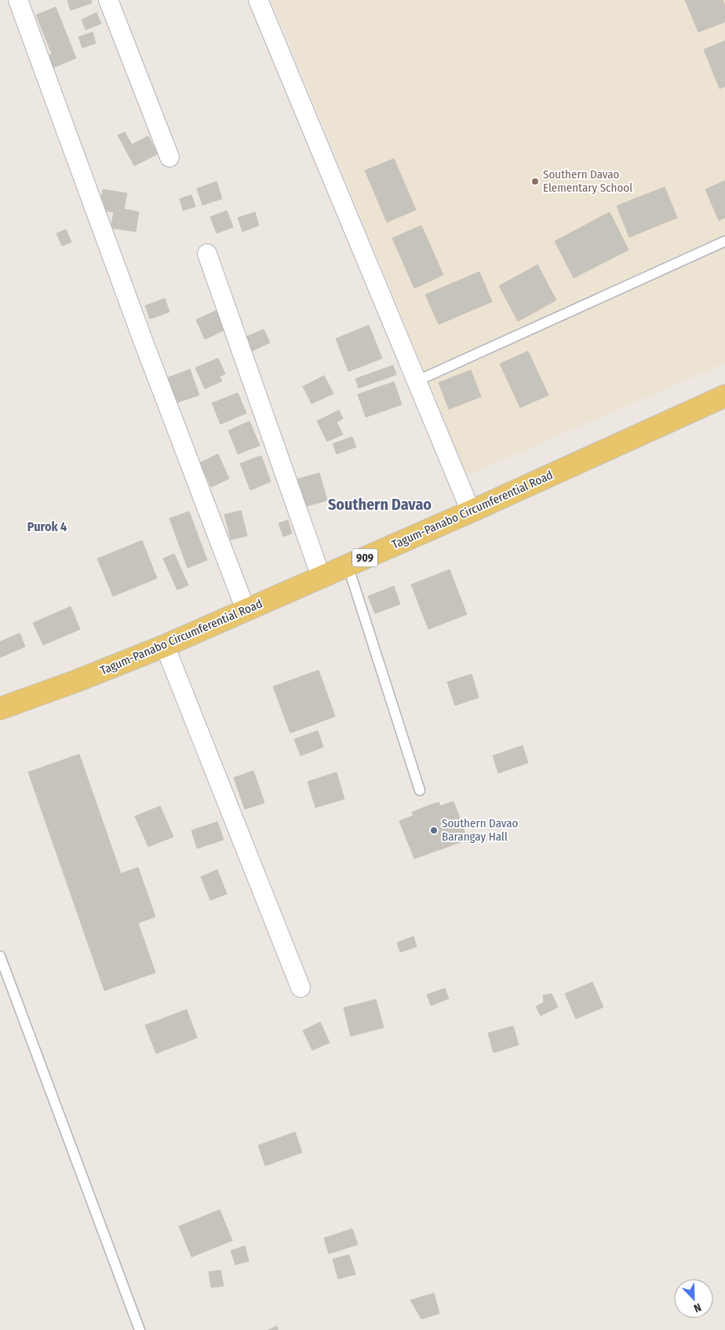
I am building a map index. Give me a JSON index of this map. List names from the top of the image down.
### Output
{
  "streets": {
    "main road": ["Tagum-Panabo Circumferential Road", "909"]
  },
  "districts": ["Southern Davao", "Purok 4"],
  "places": ["Southern Davao Elementary School", "Southern Davao Barangay Hall"],
  "north": "bottom right"
}
